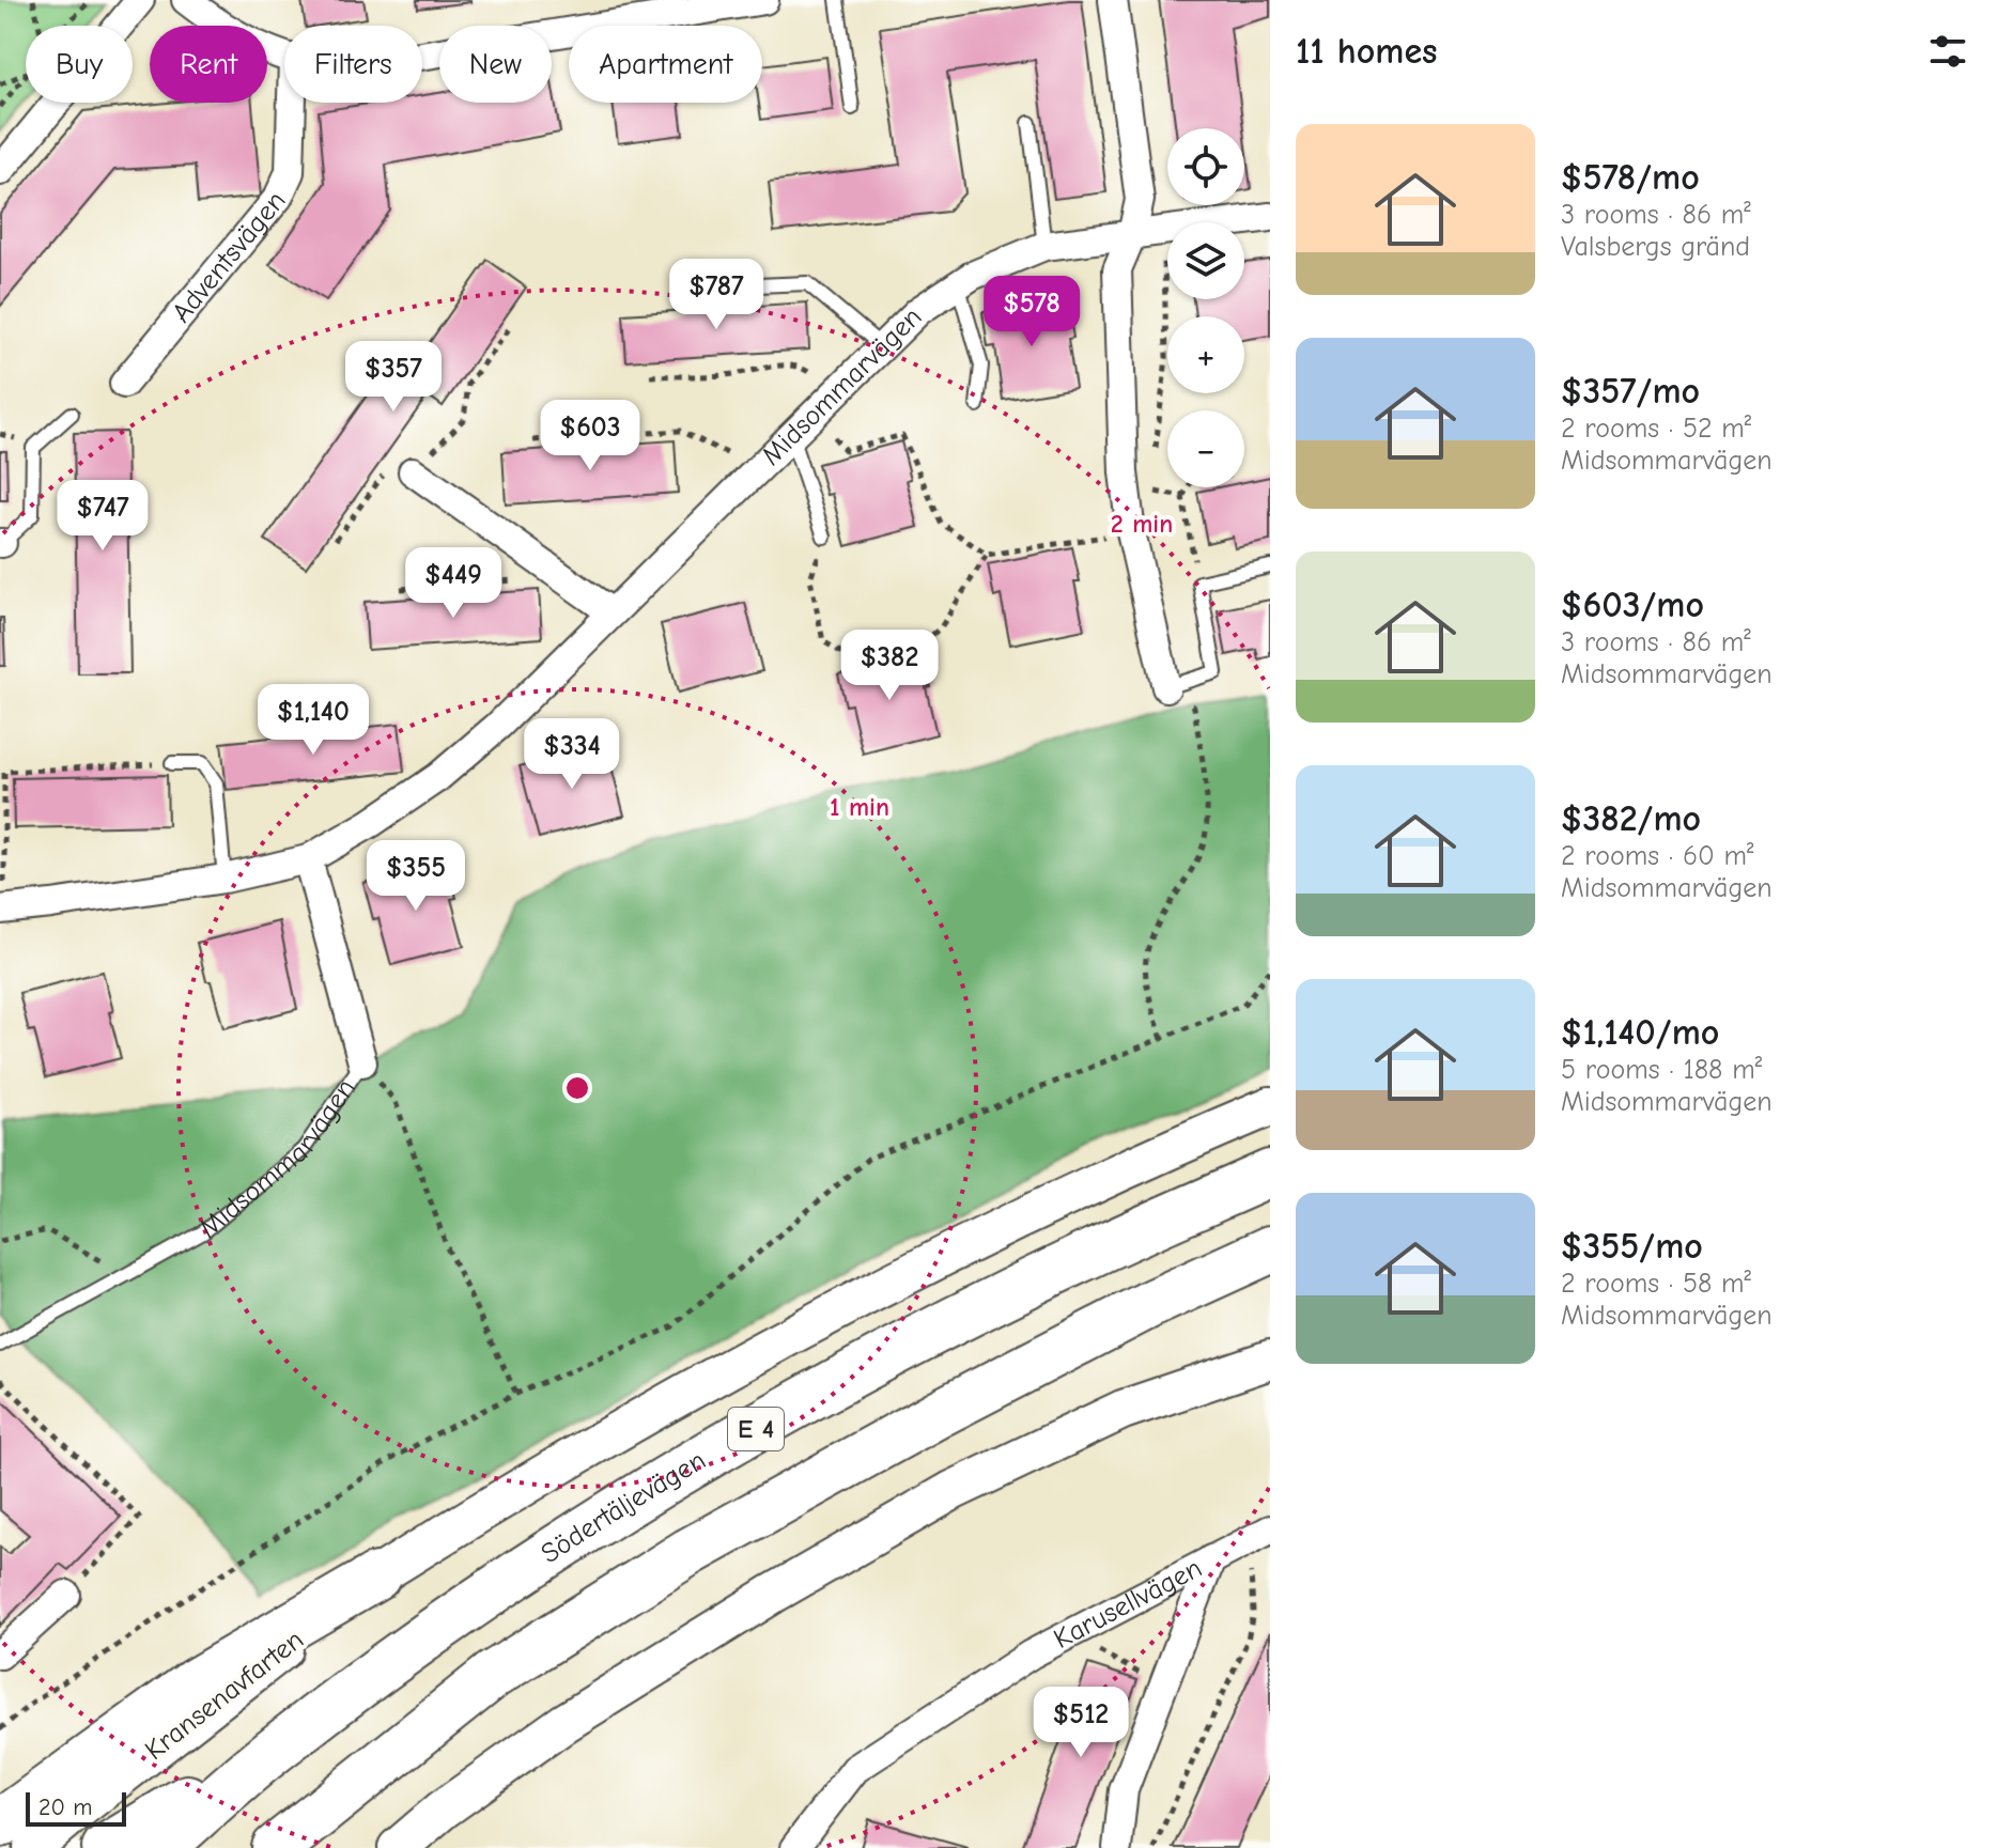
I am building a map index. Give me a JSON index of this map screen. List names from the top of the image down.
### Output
{
  "streets": {
    "highway": ["E 4", "Södertäljevägen"],
    "main road": ["Kransenavfarten"],
    "street": ["Adventsvägen", "Midsommarvägen", "Karusellvägen"]
  },
  "crossings": [
    ["E 4", "Södertäljevägen"]
  ],
  "scale_bar": "20 m",
  "page": {
    "heading": "11 homes",
    "chip": [
      "Buy",
      "Rent",
      "Filters",
      "New",
      "Apartment"
    ],
    "list": [
      {
        "name": "$578/mo",
        "note": "3 rooms · 86 m² · Valsbergs gränd"
      },
      {
        "name": "$357/mo",
        "note": "2 rooms · 52 m² · Midsommarvägen"
      },
      {
        "name": "$603/mo",
        "note": "3 rooms · 86 m² · Midsommarvägen"
      },
      {
        "name": "$382/mo",
        "note": "2 rooms · 60 m² · Midsommarvägen"
      },
      {
        "name": "$1,140/mo",
        "note": "5 rooms · 188 m² · Midsommarvägen"
      },
      {
        "name": "$355/mo",
        "note": "2 rooms · 58 m² · Midsommarvägen"
      }
    ],
    "map_buttons": ["+", "−"],
    "price": [
      "$787",
      "$578",
      "$357",
      "$603",
      "$747",
      "$449",
      "$382",
      "$1,140",
      "$334",
      "$355",
      "$512"
    ],
    "scale": "20 m"
  },
  "rings": ["2 min", "1 min"]
}
